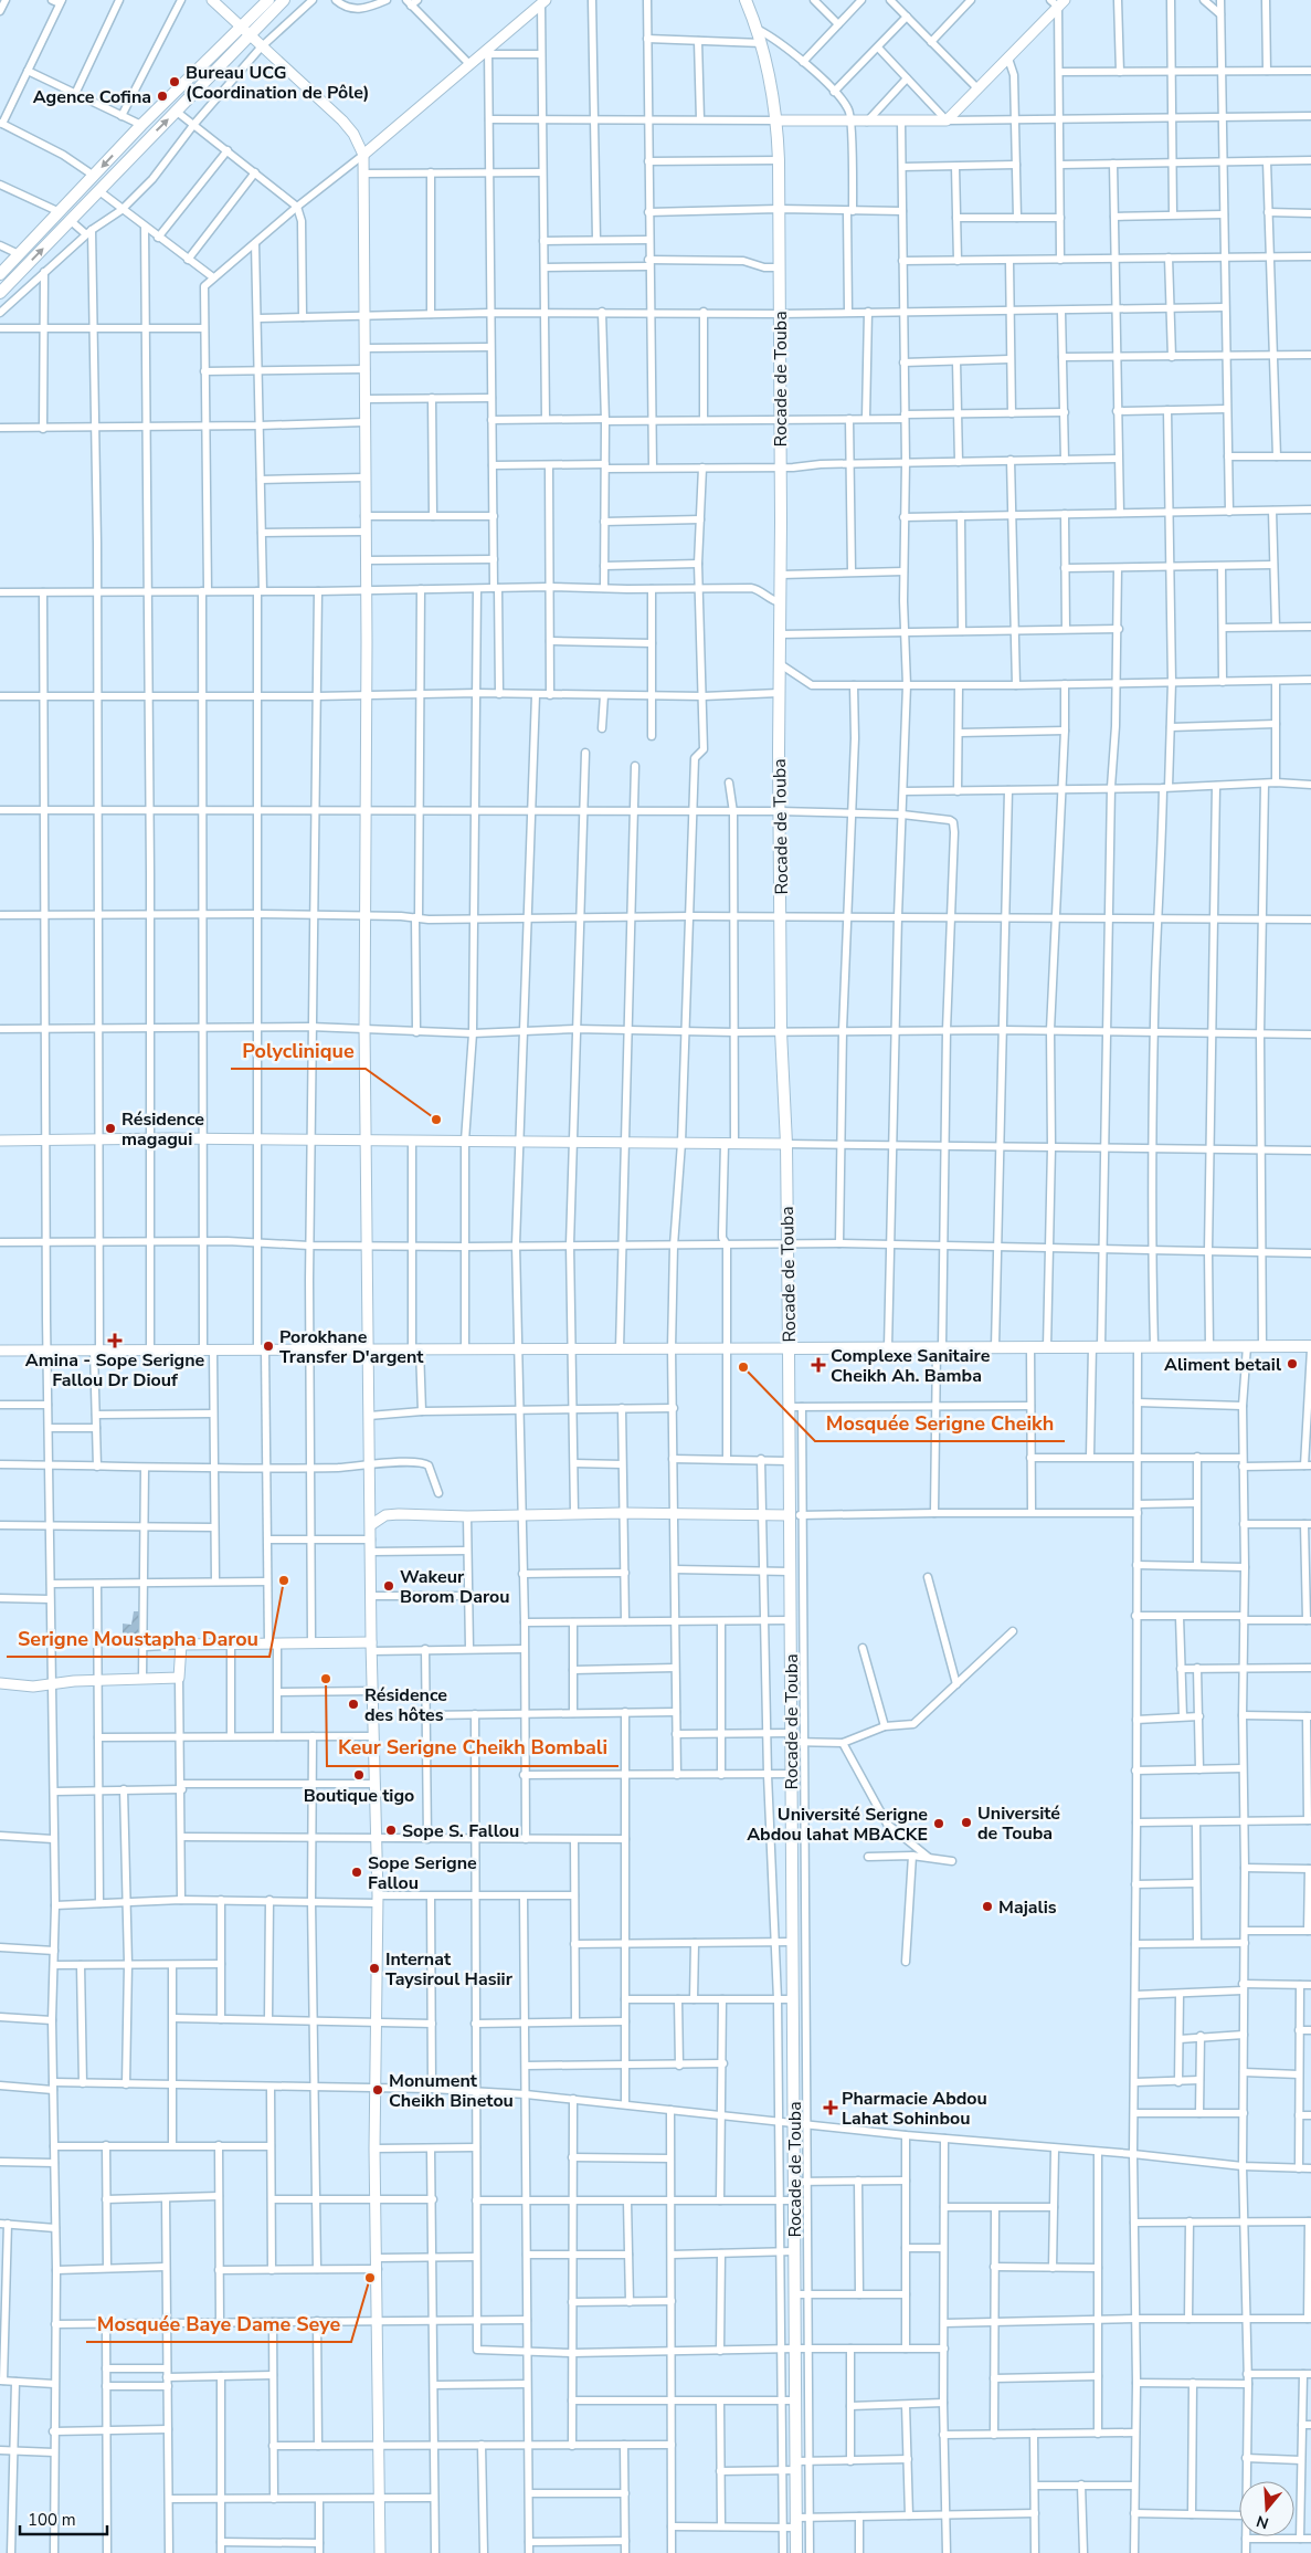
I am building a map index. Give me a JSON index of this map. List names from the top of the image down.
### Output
{
  "streets": {
    "main road": ["Rocade de Touba"]
  },
  "places": {
    "other": [
      "Bureau UCG (Coordination de Pôle)",
      "Agence Cofina",
      "Polyclinique",
      "Résidence magagui",
      "Porokhane Transfer D'argent",
      "Aliment betail",
      "Mosquée Serigne Cheikh",
      "Serigne Moustapha Darou",
      "Wakeur Borom Darou",
      "Keur Serigne Cheikh Bombali",
      "Résidence des hôtes",
      "Boutique tigo",
      "Université de Touba",
      "Université Serigne Abdou lahat MBACKE",
      "Sope S. Fallou",
      "Sope Serigne Fallou",
      "Majalis",
      "Internat Taysiroul Hasiir",
      "Monument Cheikh Binetou",
      "Mosquée Baye Dame Seye"
    ],
    "health": ["Amina - Sope Serigne Fallou Dr Diouf", "Complexe Sanitaire Cheikh Ah. Bamba", "Pharmacie Abdou Lahat Sohinbou"]
  },
  "scale_bar": "100 m",
  "north": "bottom"
}
